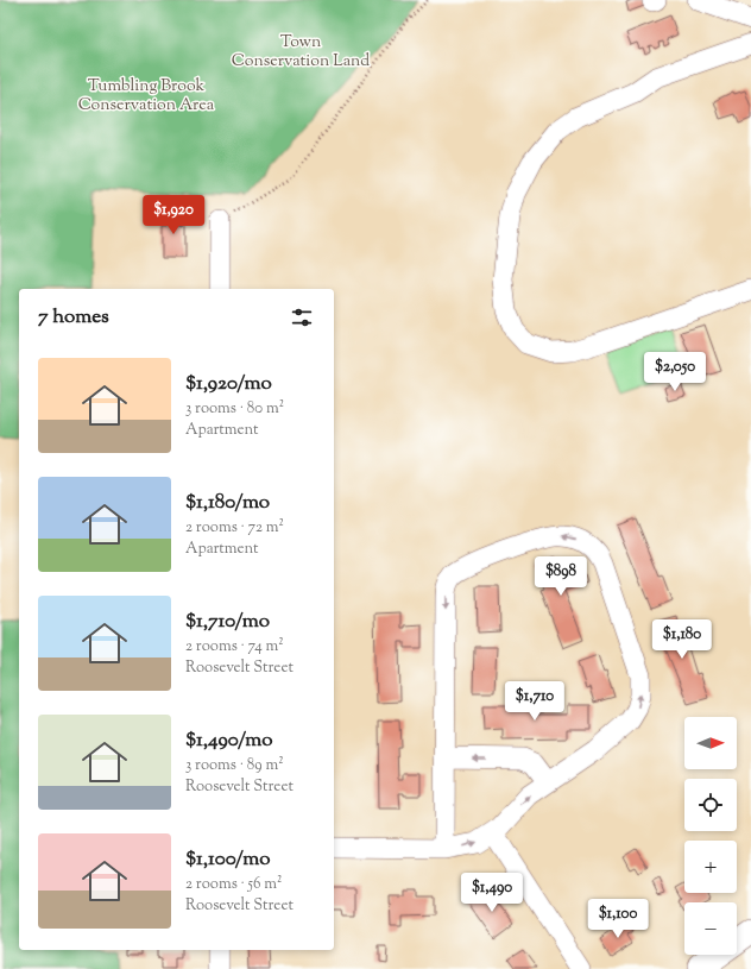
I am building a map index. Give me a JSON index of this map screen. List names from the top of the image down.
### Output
{
  "parks": ["Town Conservation Land", "Tumbling Brook Conservation Area"],
  "north": "right",
  "page": {
    "price": [
      "$1,920",
      "$2,050",
      "$898",
      "$1,180",
      "$1,710",
      "$1,490",
      "$1,100"
    ],
    "heading": "7 homes",
    "list": [
      {
        "name": "$1,920/mo",
        "note": "3 rooms · 80 m² · Apartment"
      },
      {
        "name": "$1,180/mo",
        "note": "2 rooms · 72 m² · Apartment"
      },
      {
        "name": "$1,710/mo",
        "note": "2 rooms · 74 m² · Roosevelt Street"
      },
      {
        "name": "$1,490/mo",
        "note": "3 rooms · 89 m² · Roosevelt Street"
      },
      {
        "name": "$1,100/mo",
        "note": "2 rooms · 56 m² · Roosevelt Street"
      }
    ],
    "map_buttons": ["+", "−"]
  }
}
